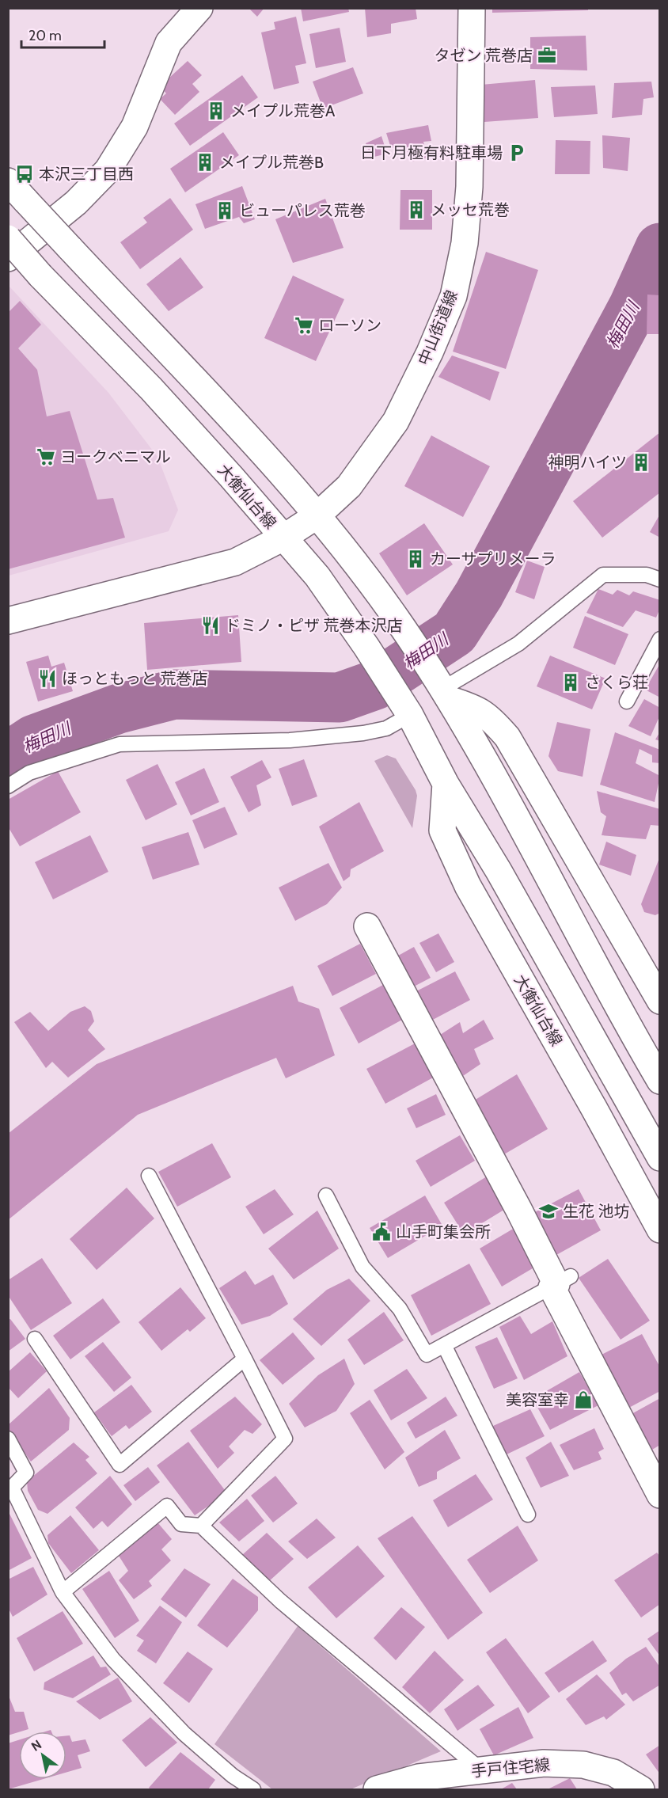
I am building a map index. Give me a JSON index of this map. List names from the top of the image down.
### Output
{
  "streets": {
    "main road": ["中山街道線", "大衡仙台線", "手戸住宅線"]
  },
  "crossings": [
    ["中山街道線", "大衡仙台線"]
  ],
  "water": ["梅田川"],
  "places": {
    "office": ["タゼン 荒巻店"],
    "building": [
      "メイプル荒巻A",
      "メイプル荒巻B",
      "メッセ荒巻",
      "ビューパレス荒巻",
      "神明ハイツ",
      "カーサプリメーラ",
      "さくら荘"
    ],
    "parking": ["日下月極有料駐車場"],
    "bus stop": ["本沢三丁目西"],
    "supermarket": ["ローソン", "ヨークベニマル"],
    "restaurant": ["ドミノ・ピザ 荒巻本沢店", "ほっともっと 荒巻店"],
    "school or university": ["生花 池坊"],
    "public building": ["山手町集会所"],
    "shop": ["美容室幸"]
  },
  "scale_bar": "20 m",
  "north": "top left"
}
